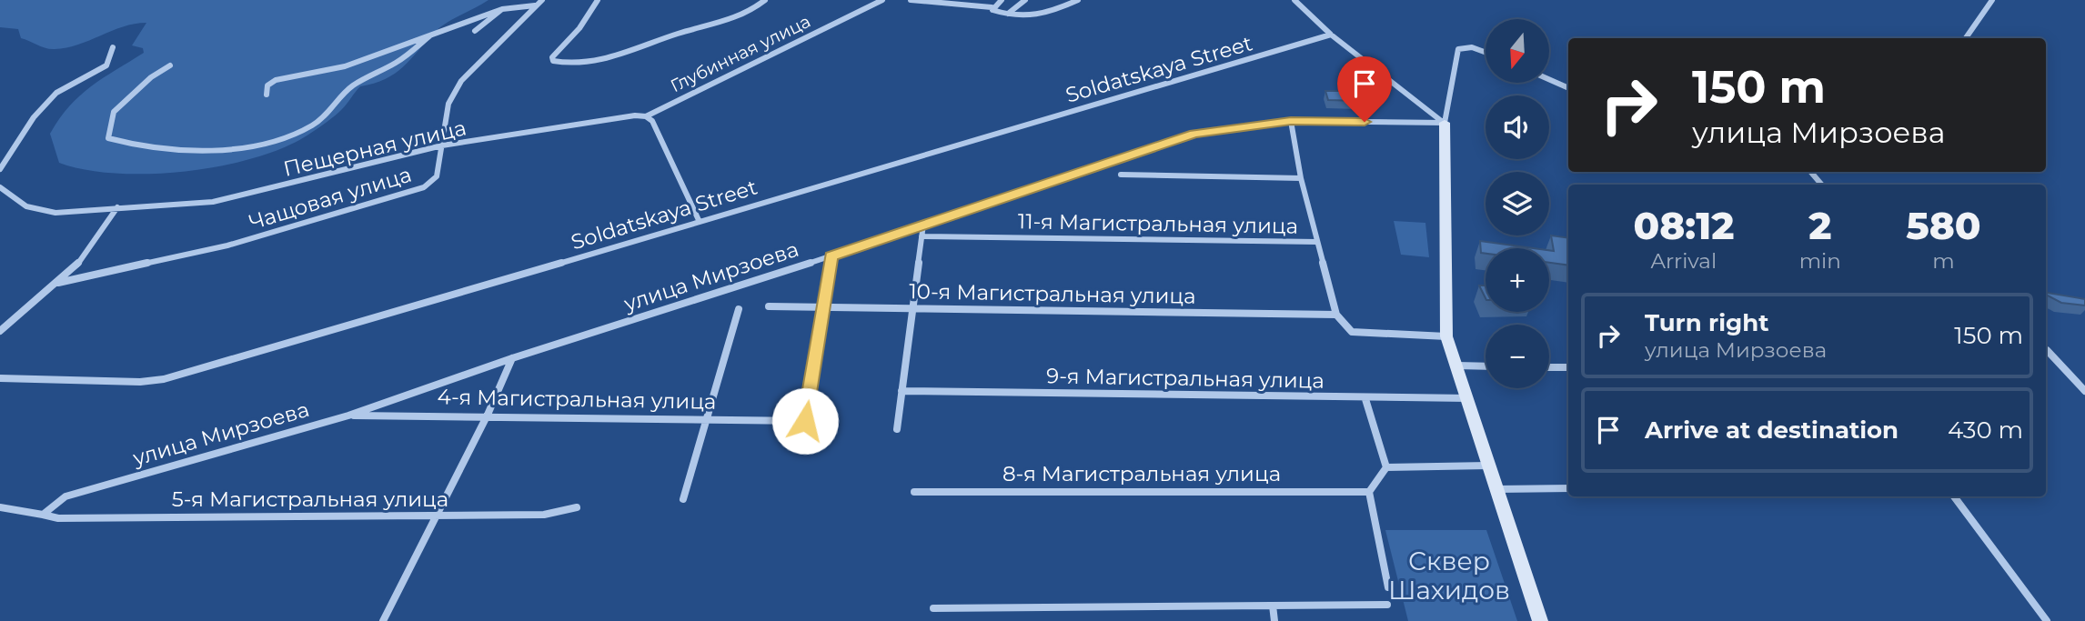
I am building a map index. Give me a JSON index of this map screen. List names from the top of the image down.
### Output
{
  "streets": {
    "street": [
      "Глубинная улица",
      "Soldatskaya Street",
      "Пещерная улица",
      "Чащовая улица",
      "11-я Магистральная улица",
      "улица Мирзоева",
      "10-я Магистральная улица",
      "9-я Магистральная улица",
      "4-я Магистральная улица",
      "8-я Магистральная улица",
      "5-я Магистральная улица"
    ]
  },
  "crossings": [
    ["Глубинная улица", "Пещерная улица"],
    ["Пещерная улица", "Чащовая улица"],
    ["улица Мирзоева", "4-я Магистральная улица"],
    ["улица Мирзоева", "5-я Магистральная улица"],
    ["10-я Магистральная улица", "4-я Магистральная улица"]
  ],
  "parks": ["Сквер Шахидов"],
  "north": "bottom",
  "page": {
    "map_buttons": ["+", "−"],
    "turn": ["150 m", "улица Мирзоева"],
    "eta": [
      "08:12",
      "Arrival",
      "2",
      "min",
      "580",
      "m"
    ],
    "list": [
      {
        "name": "Turn right",
        "note": "улица Мирзоева",
        "value": "150 m"
      },
      {
        "name": "Arrive at destination",
        "value": "430 m"
      }
    ]
  }
}
